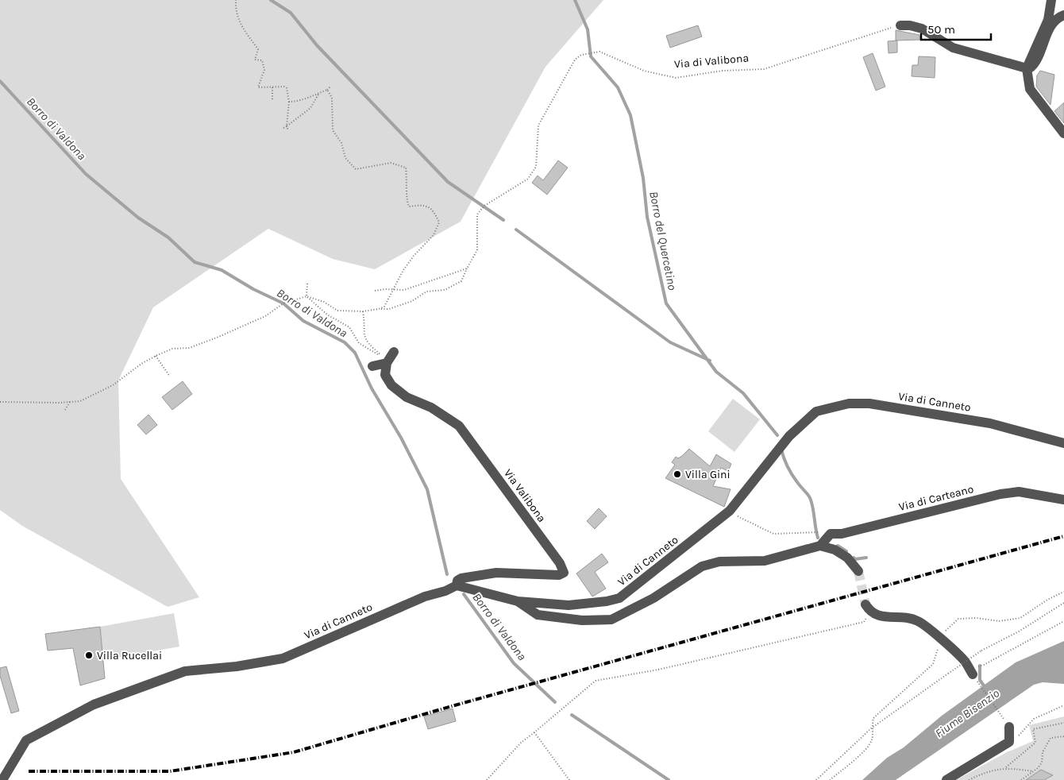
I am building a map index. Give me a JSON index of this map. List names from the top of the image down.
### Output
{
  "streets": {
    "street": ["Via di Canneto", "Via Valibona", "Via di Carteano"],
    "path": ["Via di Valibona"]
  },
  "crossings": [
    ["Via di Canneto", "Via Valibona"]
  ],
  "water": ["Borro di Valdona", "Borro del Quercetino", "Fiume Bisenzio"],
  "places": ["Villa Gini", "Villa Rucellai"],
  "scale_bar": "50 m"
}
